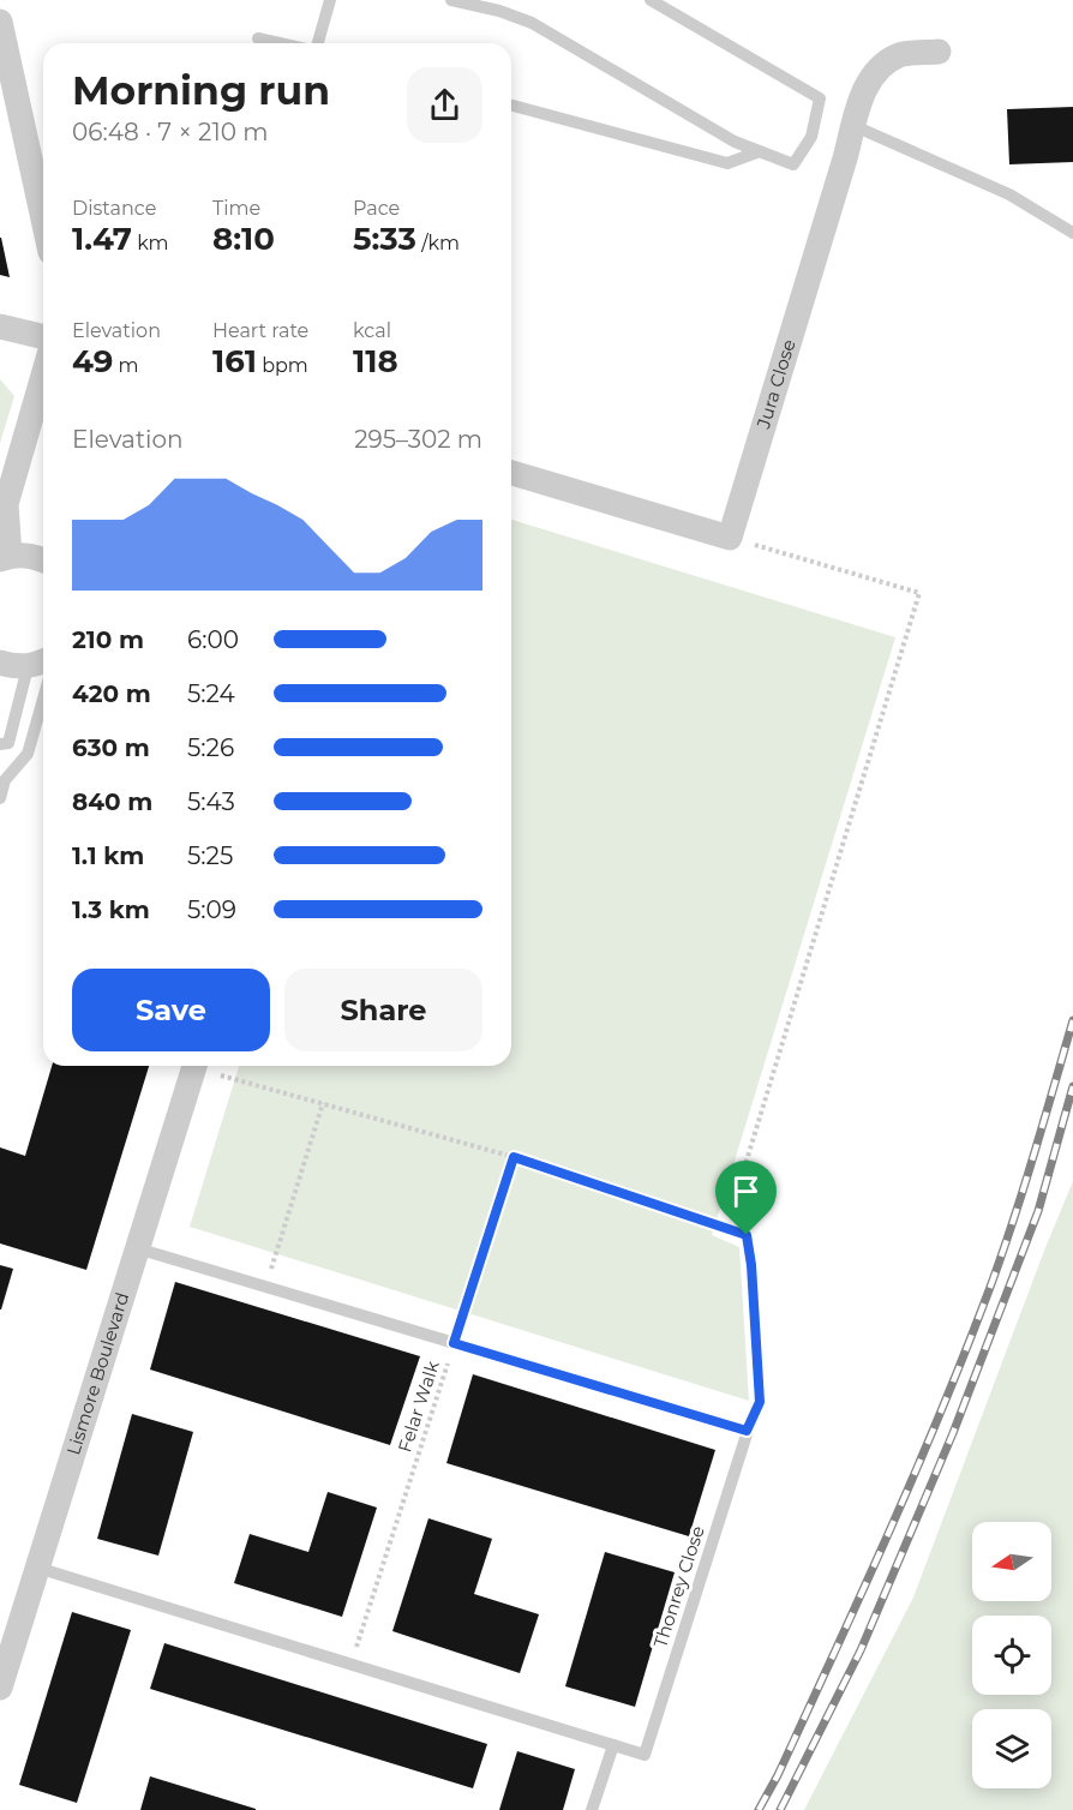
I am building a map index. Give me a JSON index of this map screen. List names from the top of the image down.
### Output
{
  "streets": {
    "street": ["Jura Close", "Lismore Boulevard"],
    "lane": ["Thonrey Close"],
    "path": ["Felar Walk"]
  },
  "crossings": [
    ["Lismore Boulevard", "Thonrey Close"],
    ["Felar Walk", "Thonrey Close"]
  ],
  "north": "left",
  "page": {
    "heading": ["Morning run", "06:48 · 7 × 210 m"],
    "stats": [
      ["Distance", "1.47 km"],
      ["Time", "8:10"],
      ["Pace", "5:33 /km"],
      ["Elevation", "49 m"],
      ["Heart rate", "161 bpm"],
      ["kcal", "118"]
    ],
    "chart": ["Elevation", "295–302 m"],
    "list": [
      {
        "name": "210 m",
        "note": "6:00"
      },
      {
        "name": "420 m",
        "note": "5:24"
      },
      {
        "name": "630 m",
        "note": "5:26"
      },
      {
        "name": "840 m",
        "note": "5:43"
      },
      {
        "name": "1.1 km",
        "note": "5:25"
      },
      {
        "name": "1.3 km",
        "note": "5:09"
      }
    ],
    "buttons": ["Save", "Share"]
  }
}
